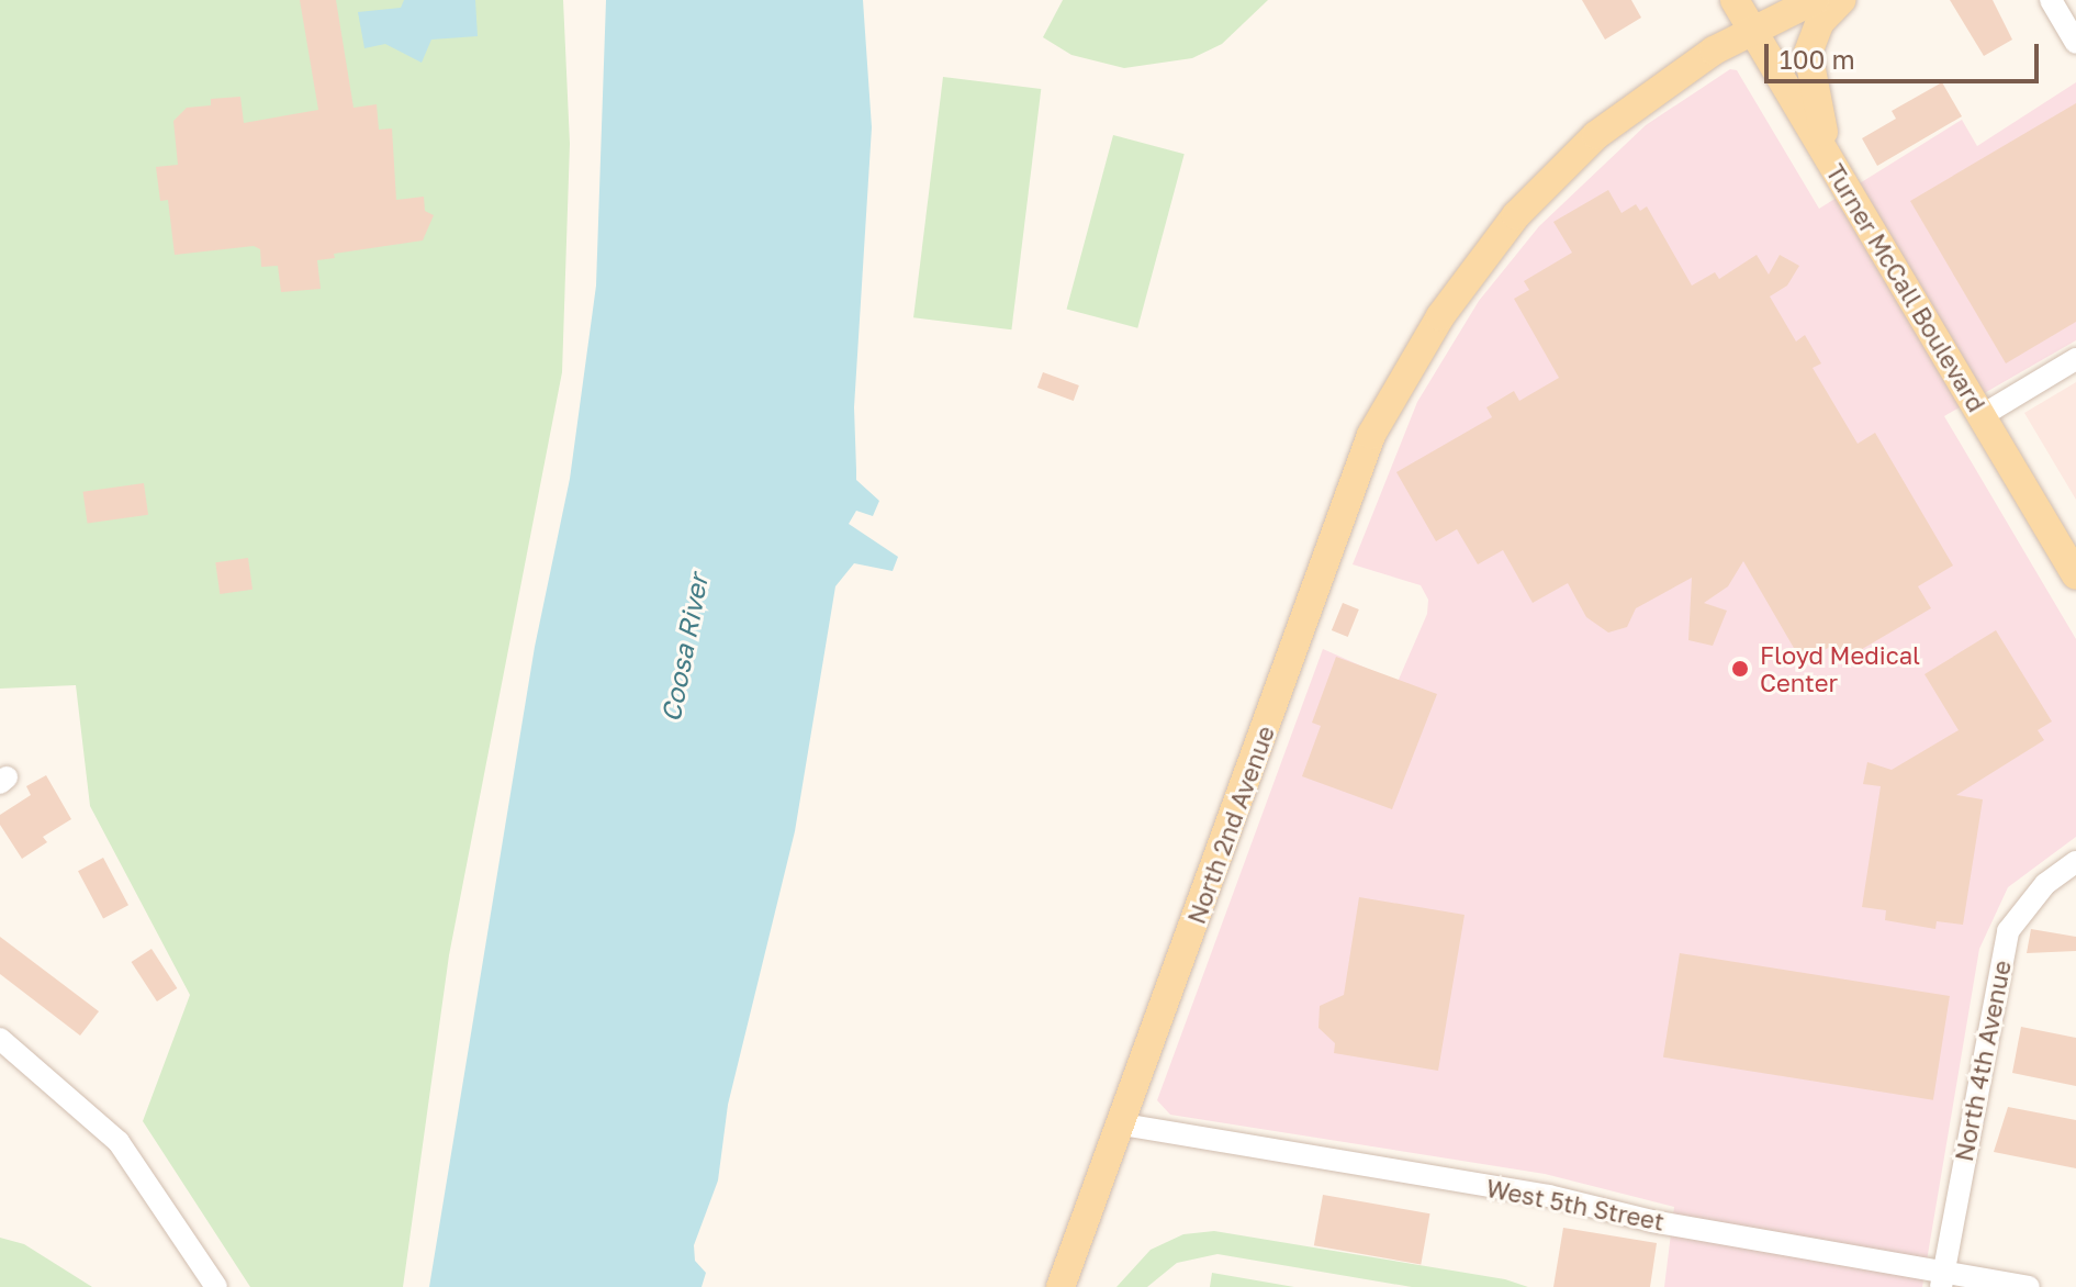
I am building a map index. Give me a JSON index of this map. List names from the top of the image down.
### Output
{
  "streets": {
    "main road": ["Turner McCall Boulevard", "North 2nd Avenue"],
    "street": ["North 4th Avenue", "West 5th Street"]
  },
  "crossings": [
    ["Turner McCall Boulevard", "North 2nd Avenue"],
    ["North 2nd Avenue", "West 5th Street"],
    ["North 4th Avenue", "West 5th Street"]
  ],
  "water": ["Coosa River"],
  "places": ["Floyd Medical Center"],
  "scale_bar": "100 m"
}
